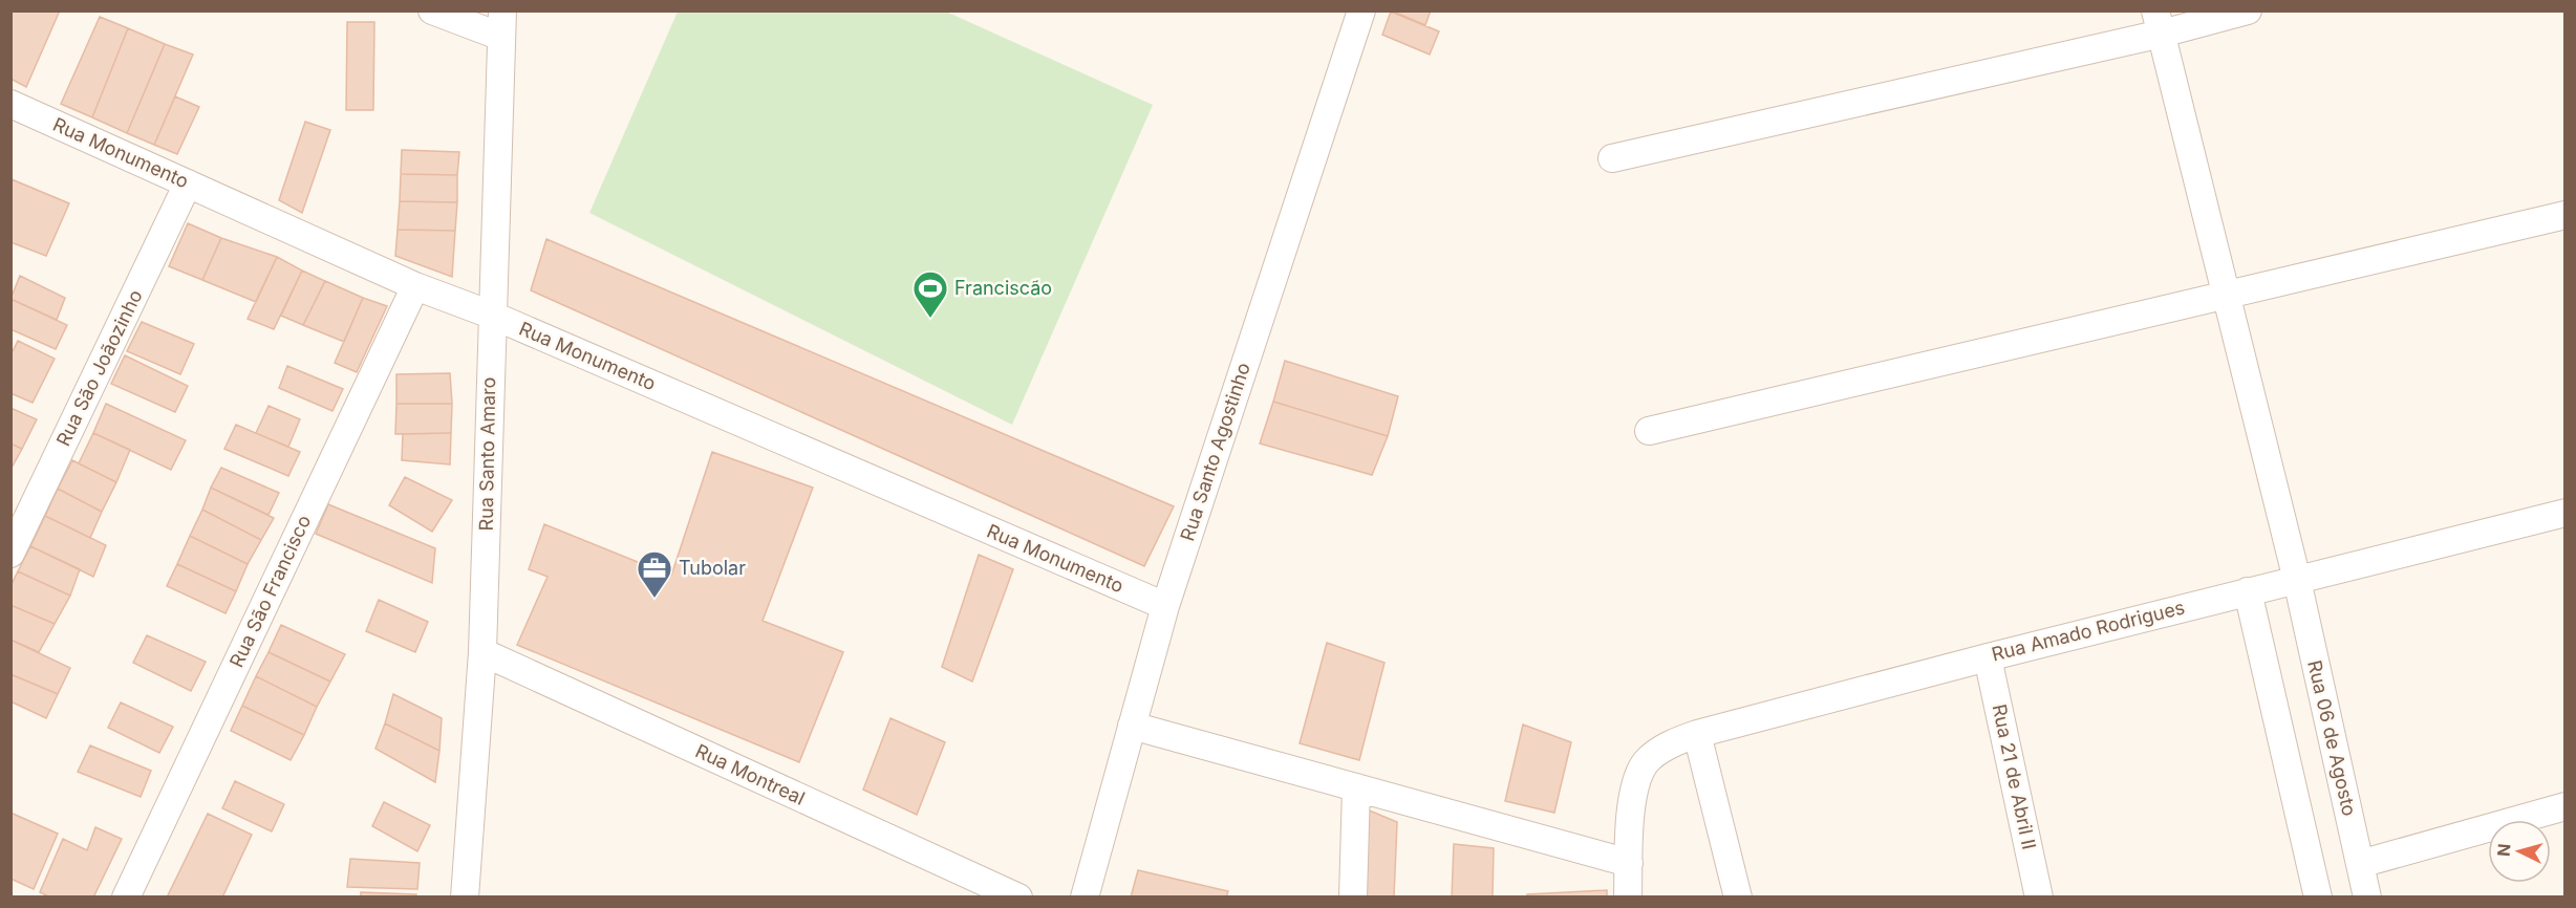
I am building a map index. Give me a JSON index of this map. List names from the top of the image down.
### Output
{
  "streets": {
    "street": [
      "Rua Monumento",
      "Rua São Joãozinho",
      "Rua Santo Agostinho",
      "Rua Santo Amaro",
      "Rua São Francisco",
      "Rua Amado Rodrigues",
      "Rua 06 de Agosto",
      "Rua Montreal",
      "Rua 21 de Abril II"
    ]
  },
  "crossings": [
    ["Rua Monumento", "Rua São Joãozinho"],
    ["Rua Monumento", "Rua Santo Agostinho"],
    ["Rua Monumento", "Rua Santo Amaro"],
    ["Rua Monumento", "Rua São Francisco"],
    ["Rua Santo Amaro", "Rua Montreal"],
    ["Rua Amado Rodrigues", "Rua 06 de Agosto"],
    ["Rua Amado Rodrigues", "Rua 21 de Abril II"]
  ],
  "places": {
    "sports": ["Franciscão"],
    "office": ["Tubolar"]
  },
  "north": "left"
}
